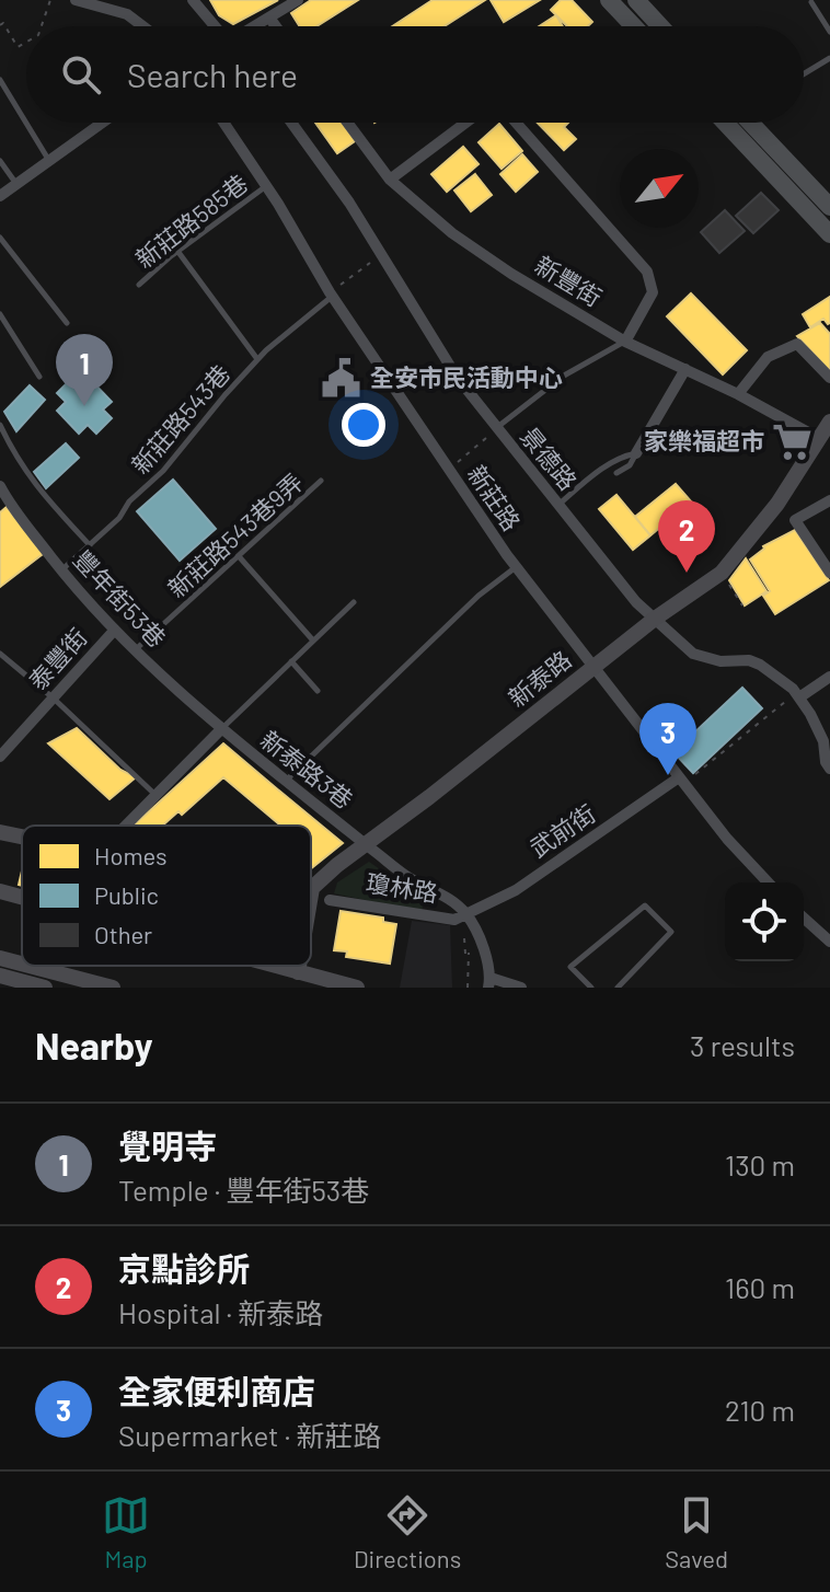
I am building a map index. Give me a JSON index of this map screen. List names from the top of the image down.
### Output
{
  "streets": {
    "street": [
      "新豐街",
      "景德路",
      "新莊路",
      "豐年街53巷",
      "泰豐街",
      "新泰路",
      "新泰路3巷",
      "武前街",
      "瓊林路"
    ],
    "lane": ["新莊路585巷", "新莊路543巷", "新莊路543巷9弄"]
  },
  "crossings": [
    ["新莊路585巷", "新莊路"],
    ["新豐街", "新泰路"],
    ["新莊路543巷", "新莊路"],
    ["新莊路543巷", "豐年街53巷"],
    ["景德路", "新泰路"],
    ["新莊路", "新泰路"],
    ["新莊路", "武前街"],
    ["新莊路543巷9弄", "豐年街53巷"],
    ["豐年街53巷", "泰豐街"],
    ["豐年街53巷", "新泰路3巷"],
    ["新泰路", "新泰路3巷"],
    ["新泰路3巷", "武前街"],
    ["新泰路3巷", "瓊林路"],
    ["武前街", "瓊林路"]
  ],
  "places": {
    "public building": ["全安市民活動中心"],
    "supermarket": ["家樂福超市"]
  },
  "legend": ["Homes", "Public", "Other"],
  "north": "top right",
  "page": {
    "search": "Search here",
    "pins": ["1", "2", "3"],
    "heading": ["Nearby", "3 results"],
    "list": [
      {
        "mark": "1",
        "name": "覺明寺",
        "note": "Temple · 豐年街53巷",
        "value": "130 m"
      },
      {
        "mark": "2",
        "name": "京點診所",
        "note": "Hospital · 新泰路",
        "value": "160 m"
      },
      {
        "mark": "3",
        "name": "全家便利商店",
        "note": "Supermarket · 新莊路",
        "value": "210 m"
      }
    ],
    "nav": ["Map", "Directions", "Saved"]
  }
}
